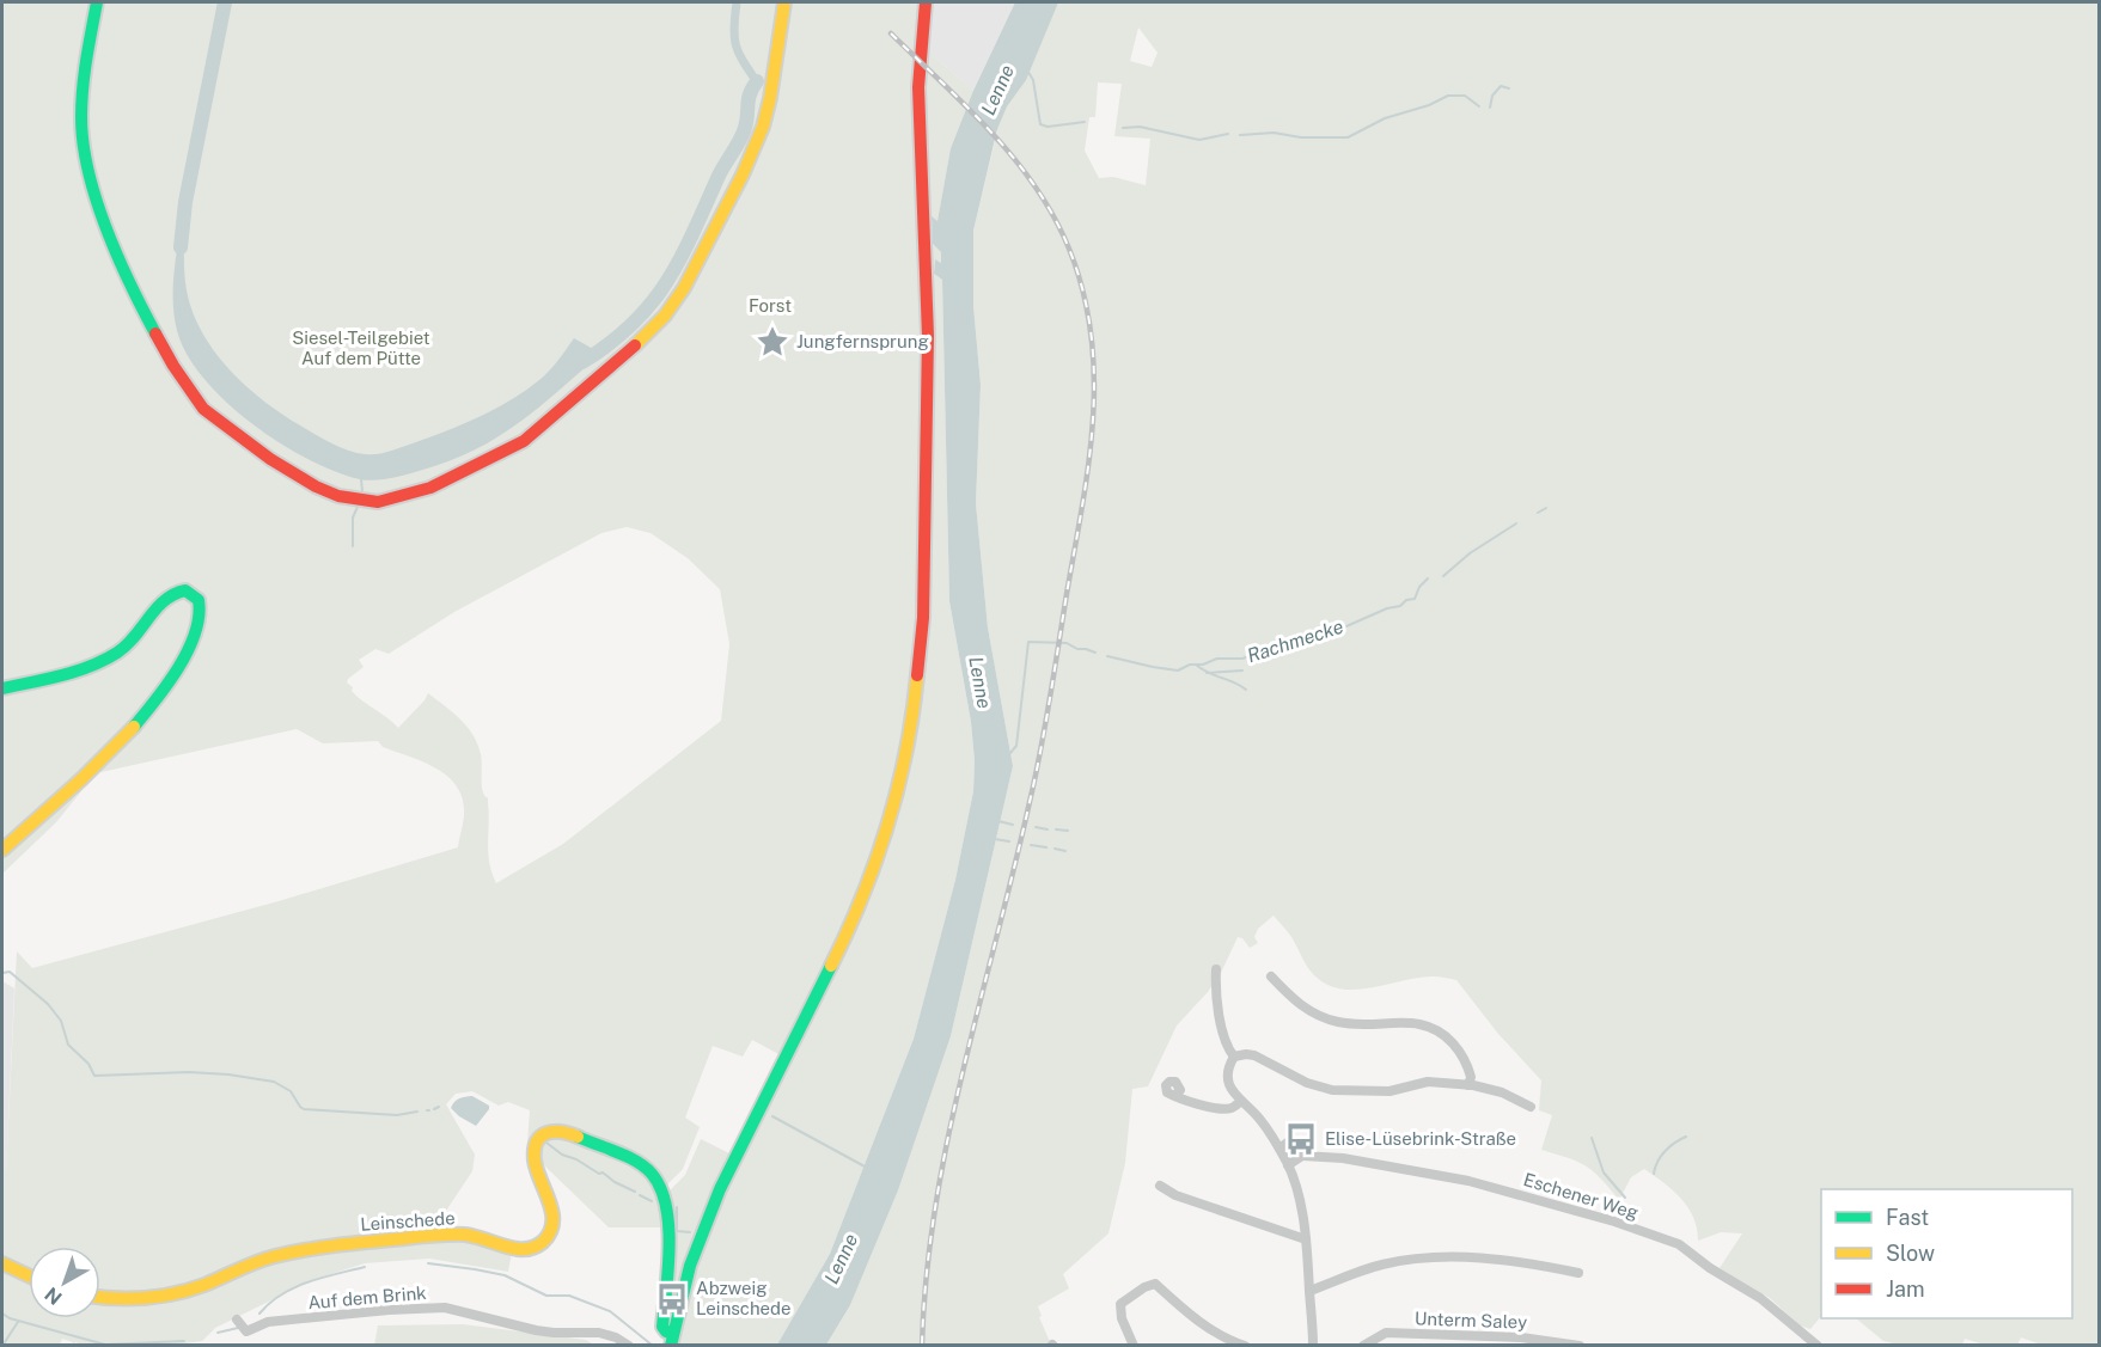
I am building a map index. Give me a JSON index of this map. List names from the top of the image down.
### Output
{
  "streets": {
    "main road": ["Leinschede"],
    "street": ["Eschener Weg", "Auf dem Brink", "Unterm Saley"]
  },
  "water": ["Lenne", "Rachmecke"],
  "parks": ["Forst", "Siesel-Teilgebiet Auf dem Pütte"],
  "places": {
    "place": ["Jungfernsprung"],
    "bus stop": ["Elise-Lüsebrink-Straße", "Abzweig Leinschede"]
  },
  "legend": ["Fast", "Slow", "Jam"],
  "north": "bottom left"
}
